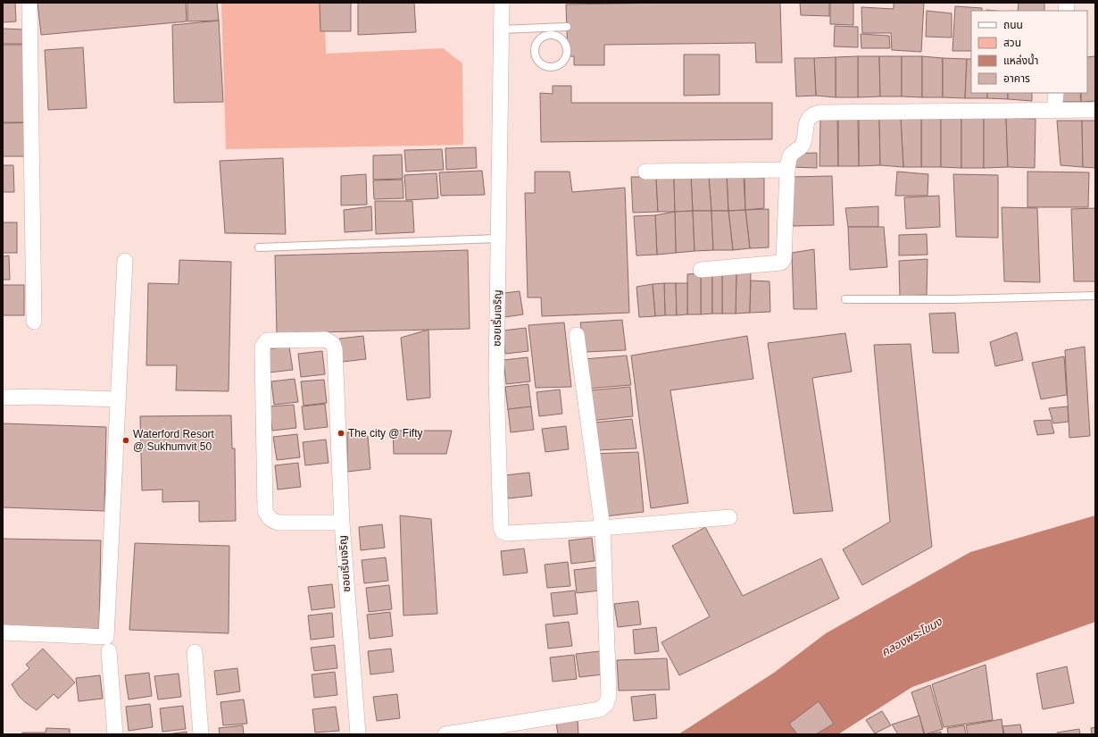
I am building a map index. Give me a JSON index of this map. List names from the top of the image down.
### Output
{
  "streets": {
    "street": ["ซอยเริ่มเจริญ"]
  },
  "water": ["คลองพระโขนง"],
  "places": ["The city @ Fifty", "Waterford Resort @ Sukhumvit 50"],
  "legend": [
    "ถนน",
    "สวน",
    "แหล่งน้ำ",
    "อาคาร"
  ]
}
